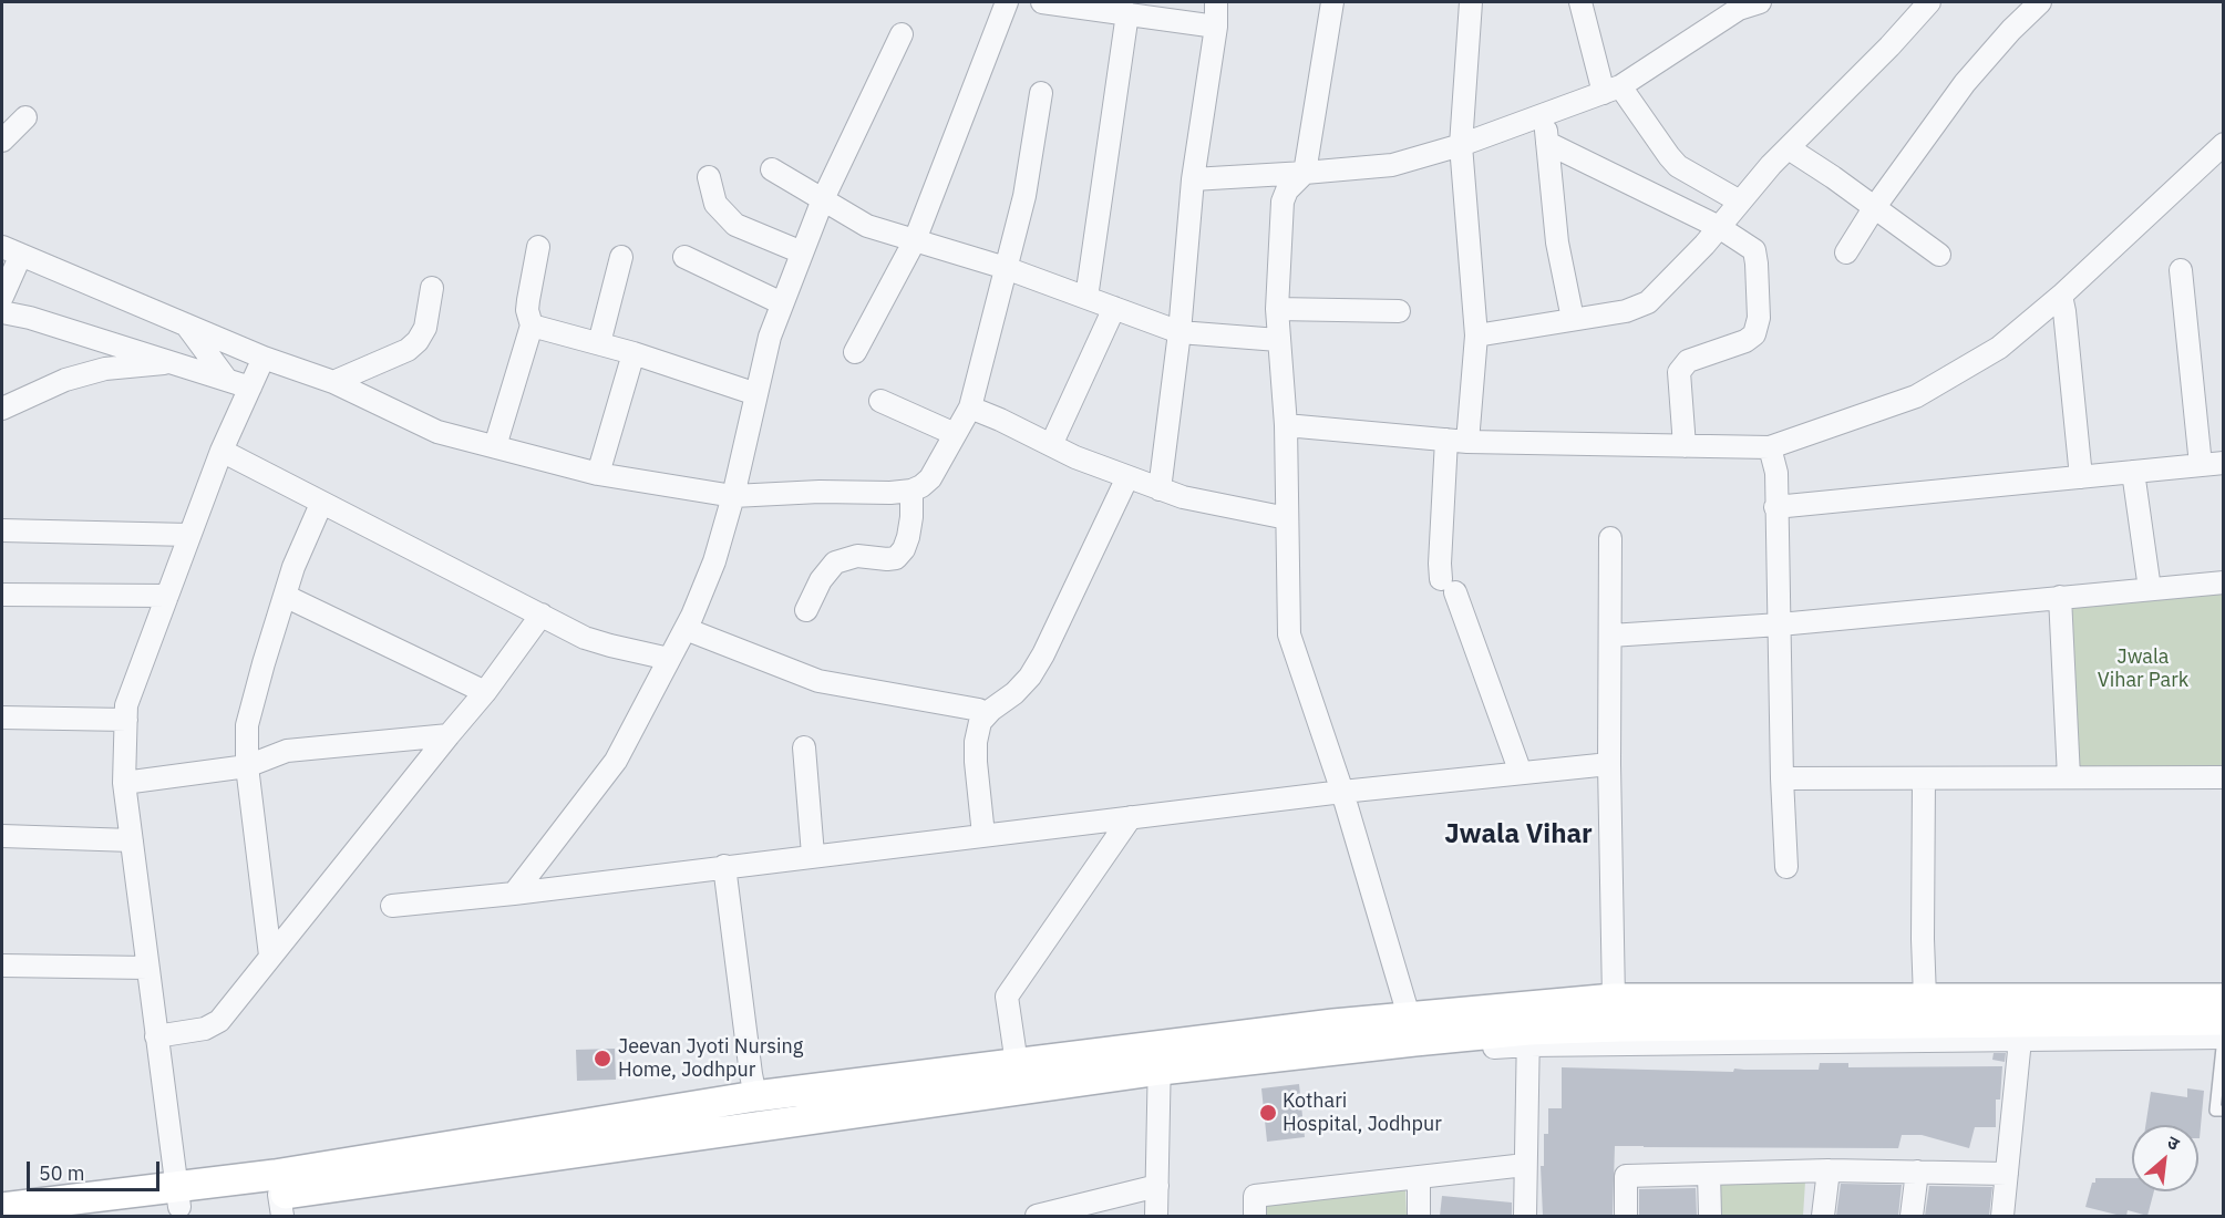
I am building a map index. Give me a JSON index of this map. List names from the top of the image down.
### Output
{
  "districts": ["Jwala Vihar"],
  "parks": ["Jwala Vihar Park"],
  "places": ["Jeevan Jyoti Nursing Home, Jodhpur", "Kothari Hospital, Jodhpur"],
  "scale_bar": "50 m",
  "north": "top right"
}
